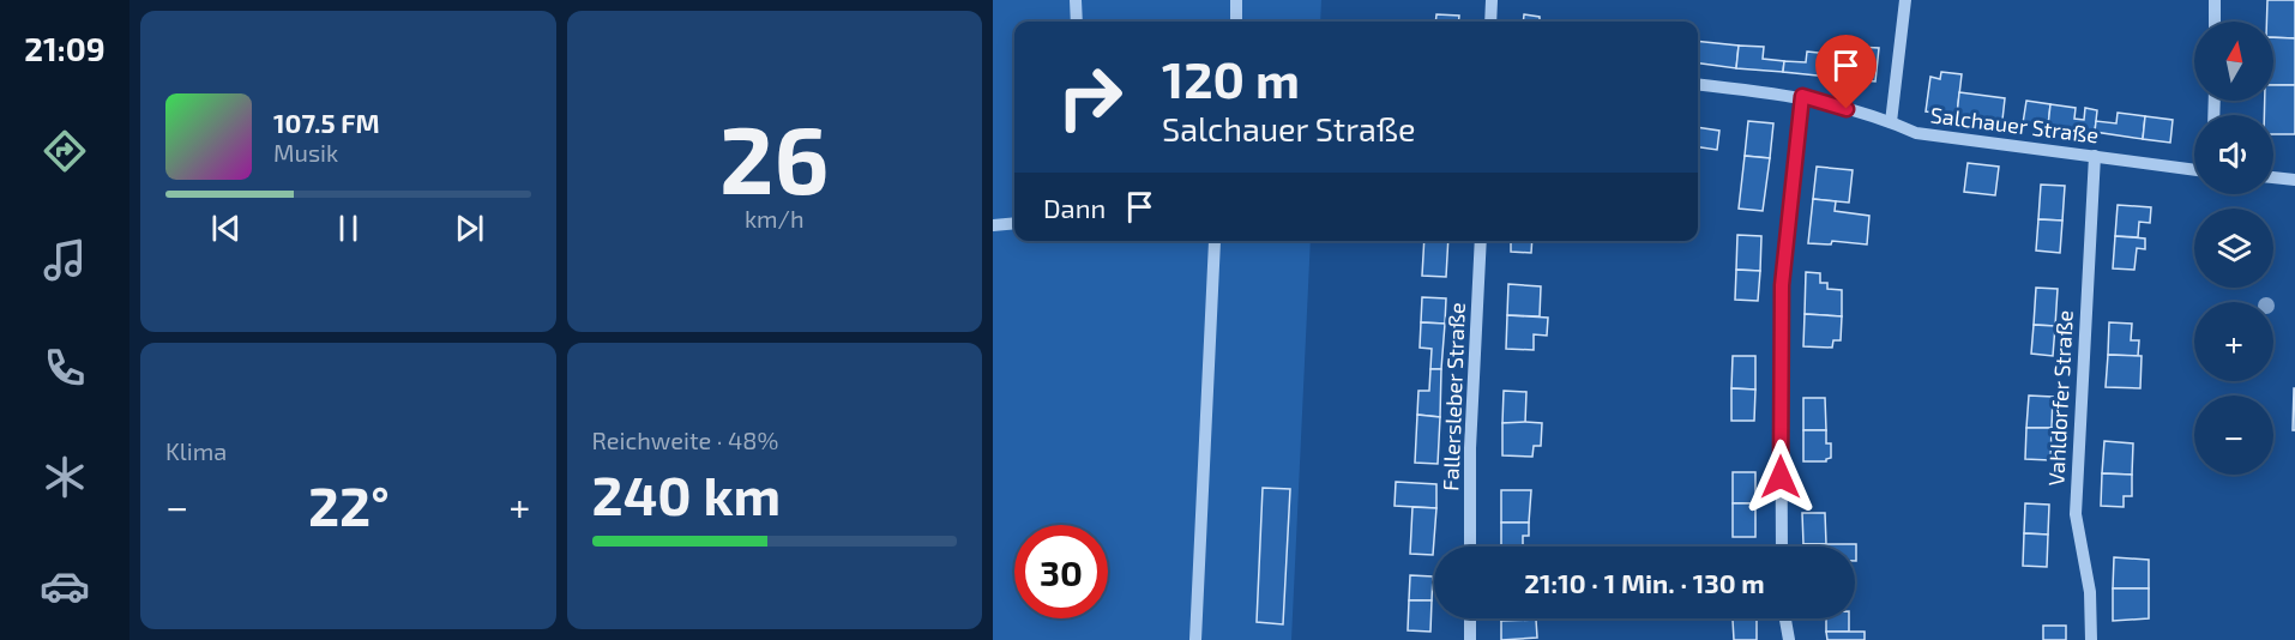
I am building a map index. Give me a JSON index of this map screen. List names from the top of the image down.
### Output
{
  "streets": {
    "street": ["Salchauer Straße", "Fallersleber Straße", "Vahldorfer Straße"]
  },
  "crossings": [
    ["Salchauer Straße", "Vahldorfer Straße"]
  ],
  "north": "top",
  "page": {
    "tabs": "21:09",
    "tile": [
      ["26", "km/h"],
      "Klima",
      ["Reichweite · 48%", "240 km"]
    ],
    "map_buttons": ["+", "−"],
    "turn": ["120 m", "Salchauer Straße"],
    "song": ["107.5 FM", "Musik"],
    "then": "Dann",
    "heat": ["−", "22°", "+"],
    "limit": "30",
    "trip": "21:10 · 1 Min. · 130 m"
  }
}
